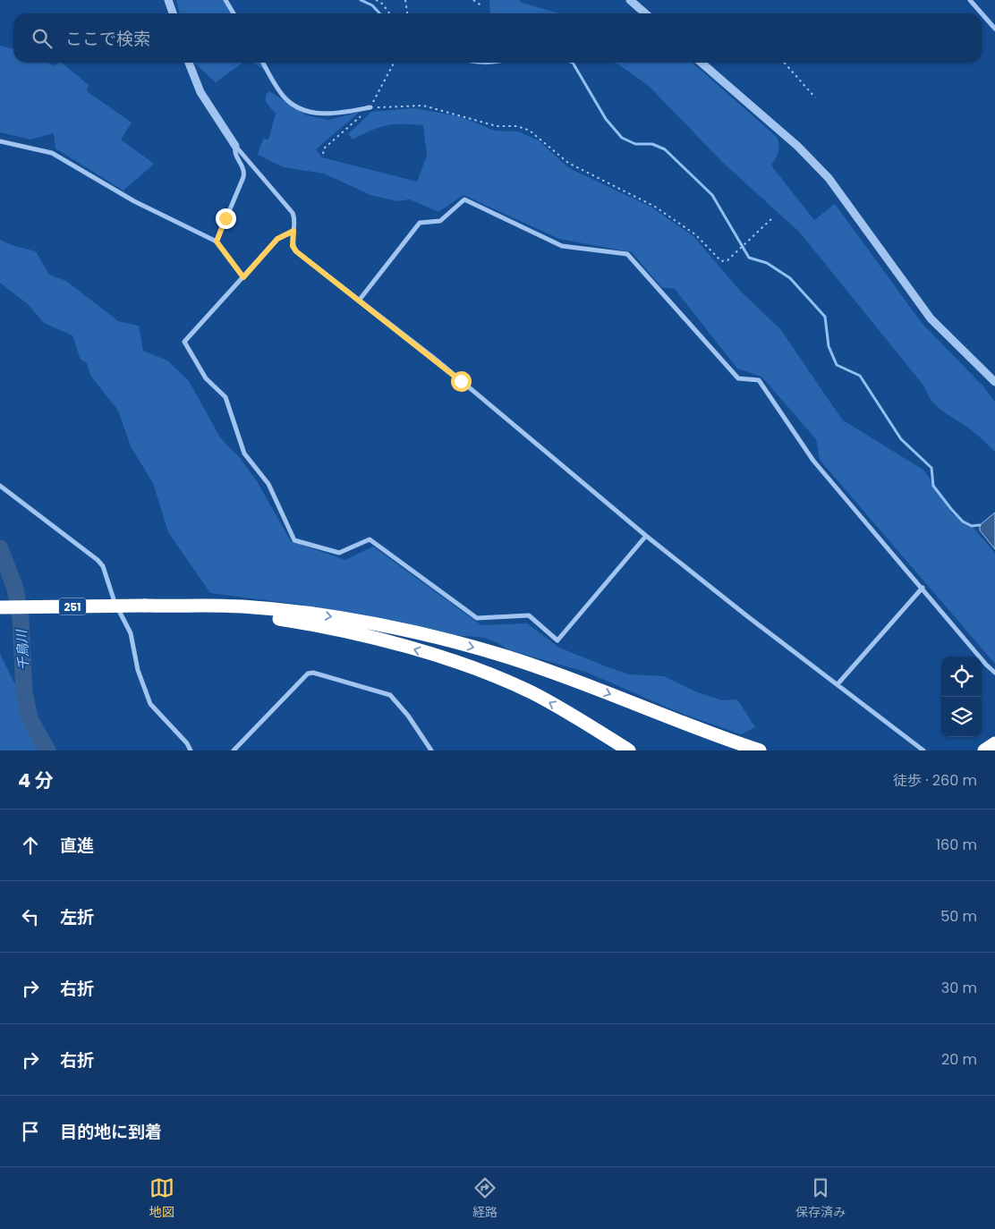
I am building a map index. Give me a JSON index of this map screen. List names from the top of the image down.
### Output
{
  "streets": {
    "highway": ["251"]
  },
  "water": ["千鳥川"],
  "page": {
    "search": "ここで検索",
    "heading": ["4 分", "徒歩 · 260 m"],
    "list": [
      ["直進", "160 m"],
      ["左折", "50 m"],
      ["右折", "30 m"],
      ["右折", "20 m"],
      "目的地に到着"
    ],
    "nav": ["地図", "経路", "保存済み"]
  }
}
